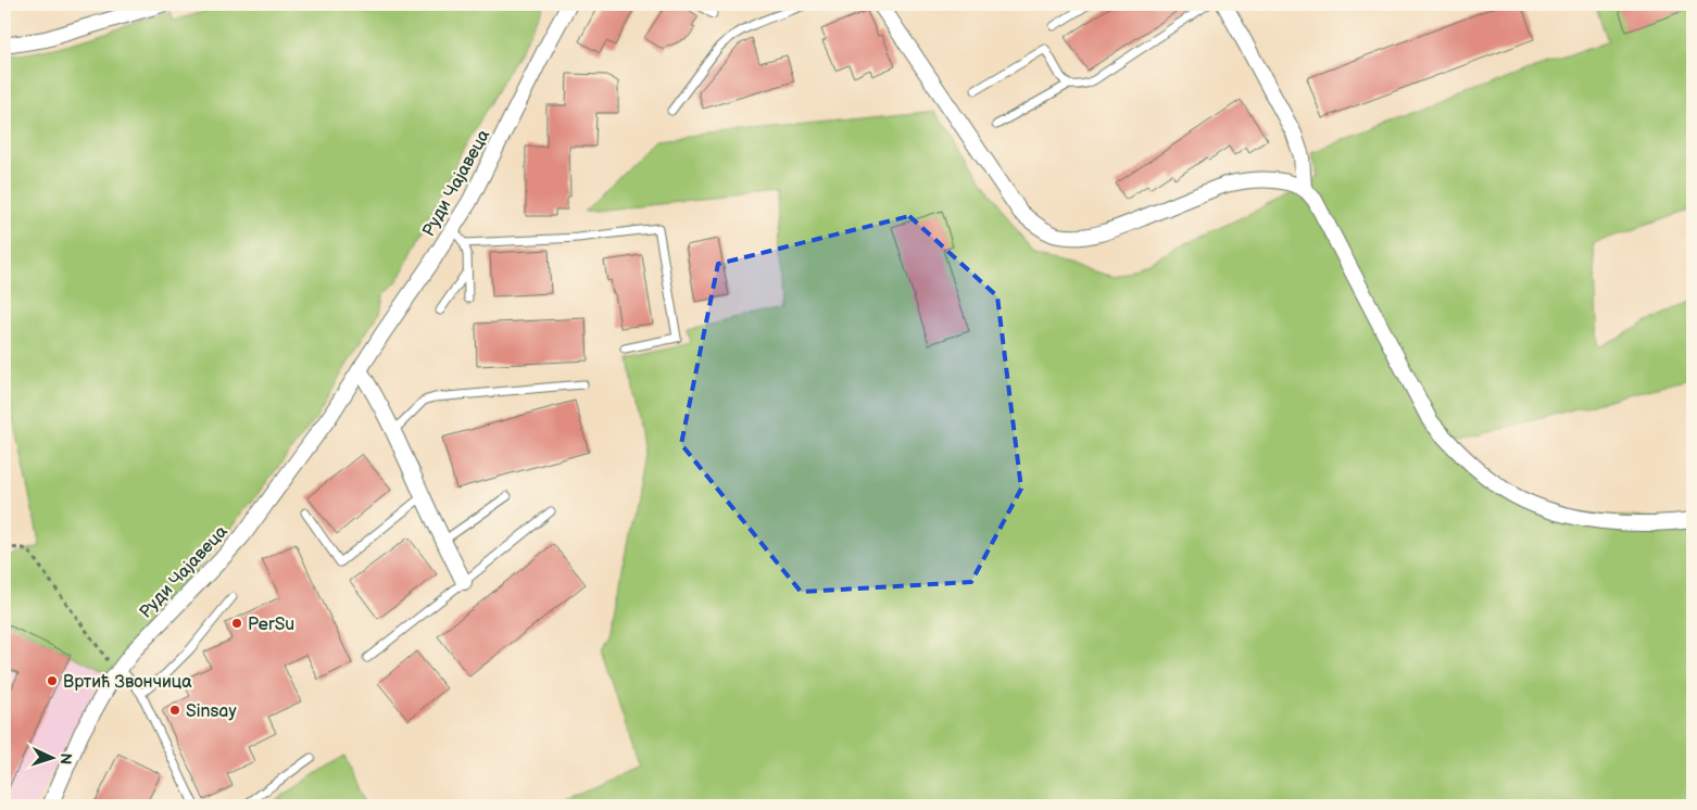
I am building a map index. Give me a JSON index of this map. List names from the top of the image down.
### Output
{
  "streets": {
    "street": ["Руди Чајавеца"]
  },
  "places": ["PerSu", "Вртић Звончица", "Sinsay"],
  "north": "right"
}
